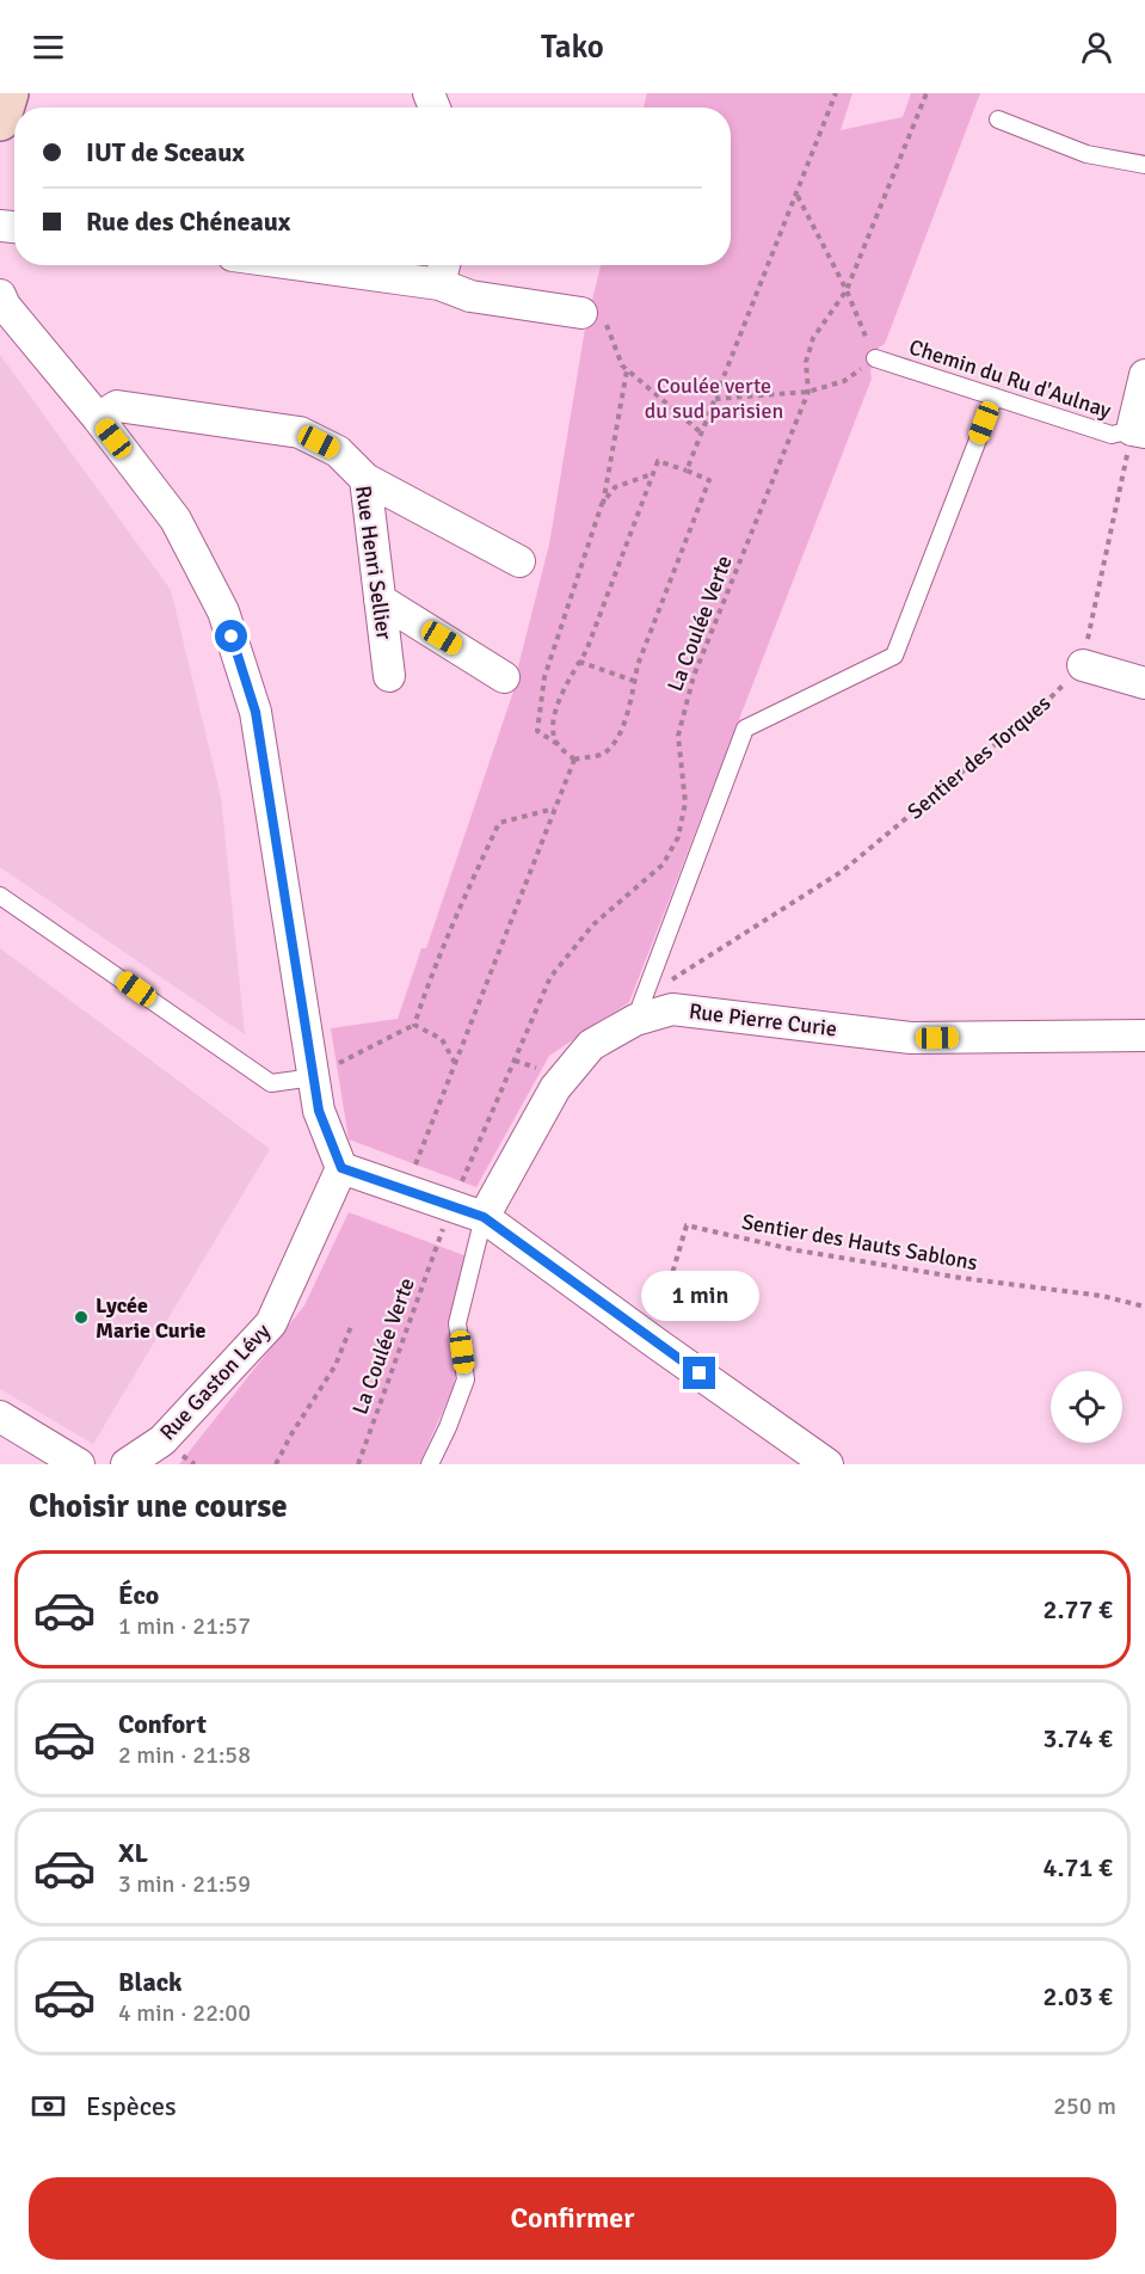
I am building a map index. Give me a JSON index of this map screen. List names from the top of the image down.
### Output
{
  "streets": {
    "street": ["Rue Henri Sellier", "Rue Pierre Curie", "Rue Gaston Lévy"],
    "lane": ["Chemin du Ru d'Aulnay"],
    "path": ["La Coulée Verte", "Sentier des Torques", "Sentier des Hauts Sablons"]
  },
  "crossings": [
    ["Sentier des Torques", "Rue Pierre Curie"]
  ],
  "parks": ["Coulée verte du sud parisien"],
  "places": ["Lycée Marie Curie"],
  "page": {
    "header": "Tako",
    "banner": ["IUT de Sceaux", "Rue des Chéneaux"],
    "bubble": "1 min",
    "heading": "Choisir une course",
    "list": [
      {
        "name": "Éco",
        "note": "1 min · 21:57",
        "value": "2.77 €"
      },
      {
        "name": "Confort",
        "note": "2 min · 21:58",
        "value": "3.74 €"
      },
      {
        "name": "XL",
        "note": "3 min · 21:59",
        "value": "4.71 €"
      },
      {
        "name": "Black",
        "note": "4 min · 22:00",
        "value": "2.03 €"
      }
    ],
    "pay": ["Espèces", "250 m"],
    "buttons": "Confirmer"
  }
}
